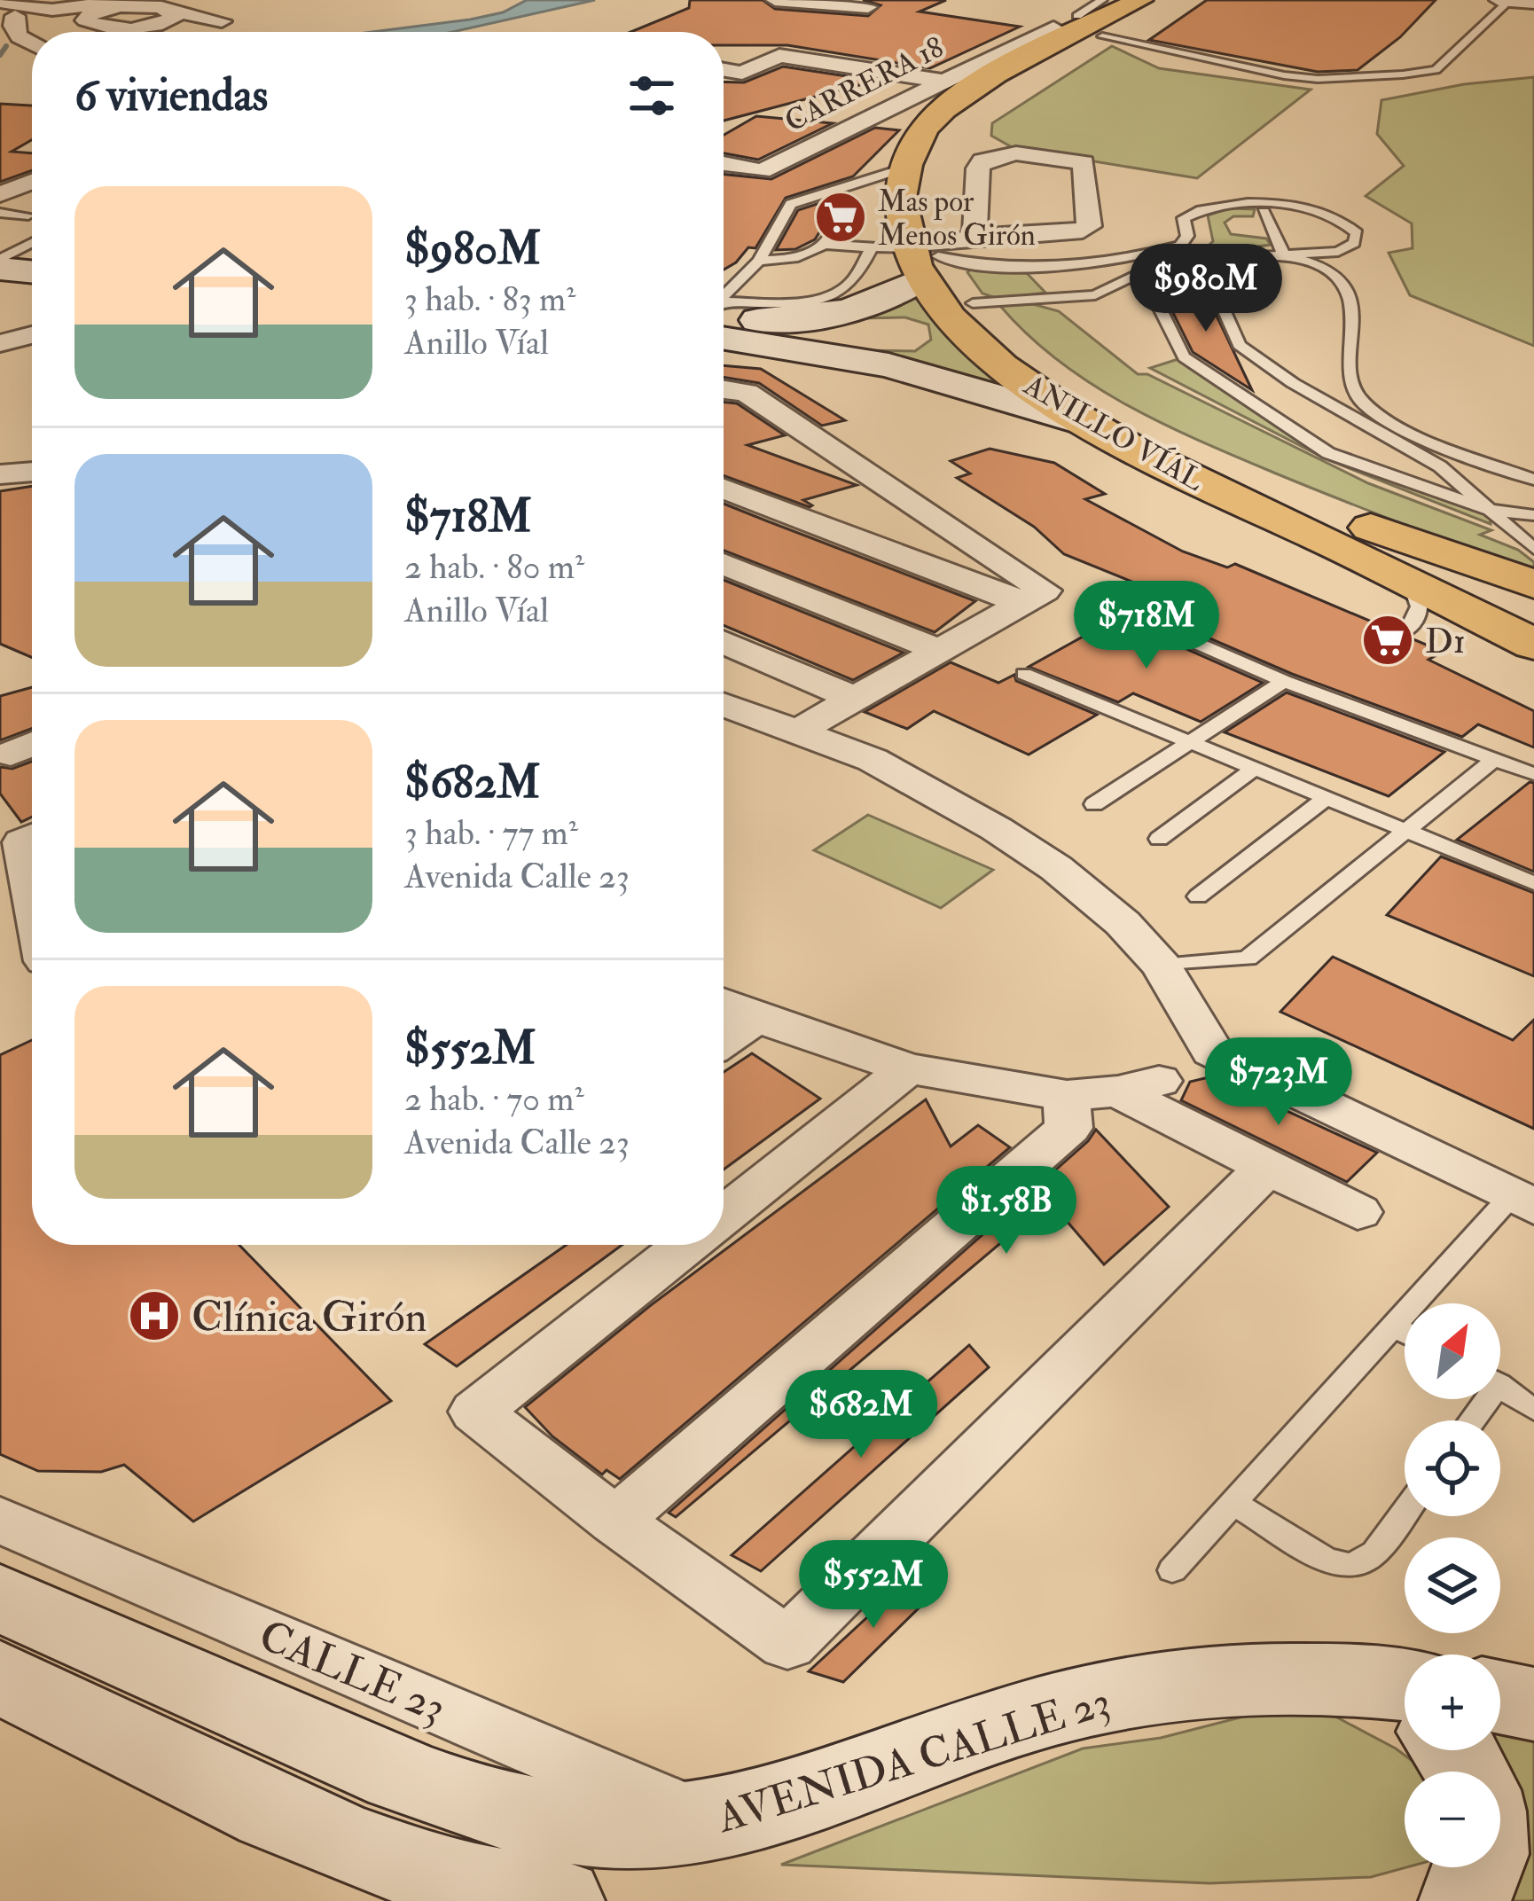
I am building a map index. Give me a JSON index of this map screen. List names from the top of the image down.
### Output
{
  "streets": {
    "highway": ["ANILLO VÍAL"],
    "street": ["CARRERA 18", "CALLE 23", "AVENIDA CALLE 23"]
  },
  "crossings": [
    ["CALLE 23", "AVENIDA CALLE 23"]
  ],
  "places": {
    "supermarket": ["Mas por Menos Girón", "D1"],
    "hospital": ["Clínica Girón"]
  },
  "north": "top right",
  "page": {
    "heading": "6 viviendas",
    "list": [
      {
        "name": "$980M",
        "note": "3 hab. · 83 m² · Anillo Víal"
      },
      {
        "name": "$718M",
        "note": "2 hab. · 80 m² · Anillo Víal"
      },
      {
        "name": "$682M",
        "note": "3 hab. · 77 m² · Avenida Calle 23"
      },
      {
        "name": "$552M",
        "note": "2 hab. · 70 m² · Avenida Calle 23"
      }
    ],
    "price": [
      "$980M",
      "$718M",
      "$723M",
      "$1.58B",
      "$682M",
      "$552M"
    ],
    "map_buttons": ["+", "−"]
  }
}
